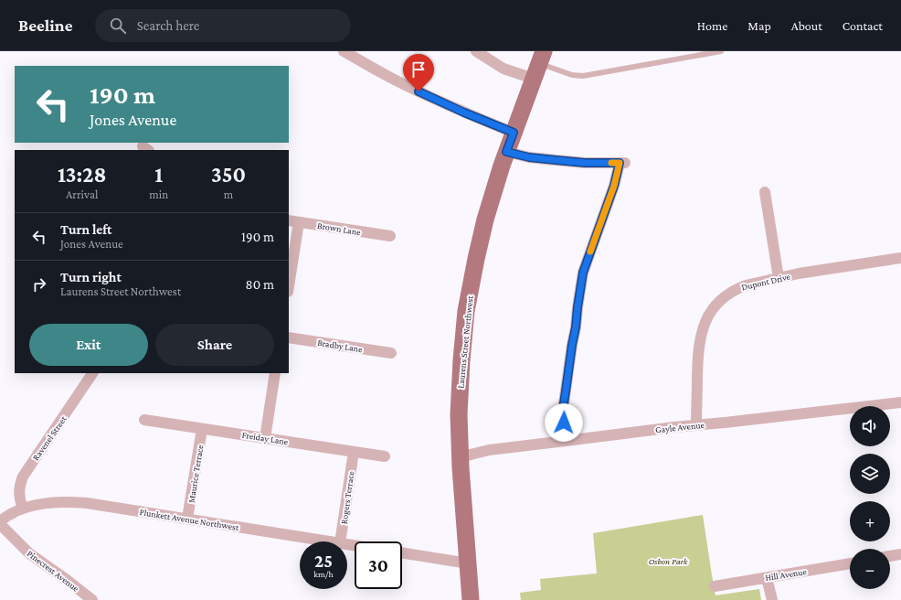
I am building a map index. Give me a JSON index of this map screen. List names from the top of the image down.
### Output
{
  "streets": {
    "main road": ["Laurens Street Northwest"],
    "street": [
      "Brown Lane",
      "Dupont Drive",
      "Bradby Lane",
      "Gayle Avenue",
      "Ravenel Street",
      "Freiday Lane",
      "Maurice Terrace",
      "Rogers Terrace",
      "Plunkett Avenue Northwest",
      "Pinecrest Avenue",
      "Hill Avenue"
    ]
  },
  "crossings": [
    ["Dupont Drive", "Gayle Avenue"],
    ["Laurens Street Northwest", "Gayle Avenue"],
    ["Ravenel Street", "Plunkett Avenue Northwest"],
    ["Freiday Lane", "Maurice Terrace"],
    ["Freiday Lane", "Rogers Terrace"],
    ["Maurice Terrace", "Plunkett Avenue Northwest"],
    ["Plunkett Avenue Northwest", "Pinecrest Avenue"]
  ],
  "parks": ["Osbon Park"],
  "page": {
    "header": "Beeline",
    "search": "Search here",
    "nav": [
      "Home",
      "Map",
      "About",
      "Contact"
    ],
    "turn": ["190 m", "Jones Avenue"],
    "eta": [
      "13:28",
      "Arrival",
      "1",
      "min",
      "350",
      "m"
    ],
    "list": [
      {
        "name": "Turn left",
        "note": "Jones Avenue",
        "value": "190 m"
      },
      {
        "name": "Turn right",
        "note": "Laurens Street Northwest",
        "value": "80 m"
      }
    ],
    "buttons": ["Exit", "Share"],
    "map_buttons": ["+", "−"],
    "speed": "25 km/h",
    "limit": "30"
  }
}
